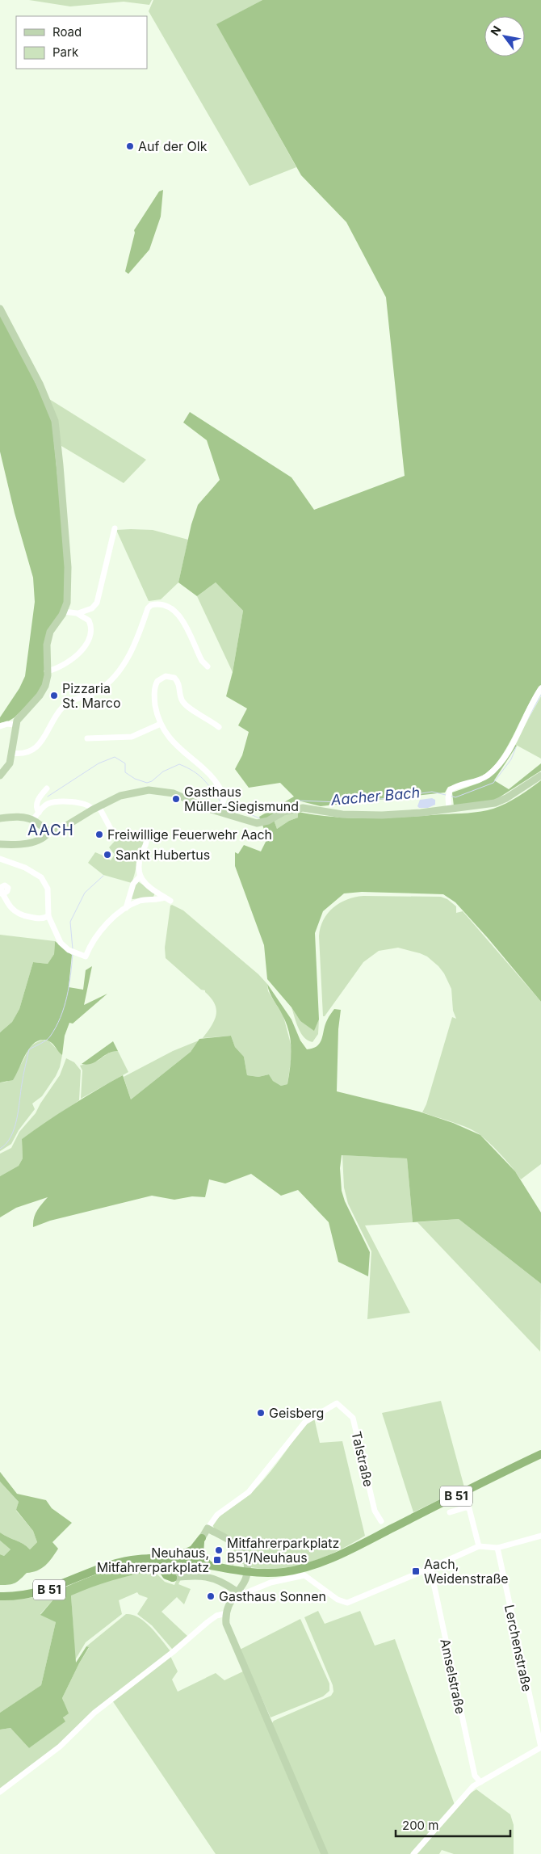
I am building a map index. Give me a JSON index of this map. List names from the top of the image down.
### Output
{
  "streets": {
    "highway": ["B 51"],
    "street": ["Talstraße", "Lerchenstraße", "Amselstraße"]
  },
  "districts": ["AACH"],
  "water": ["Aacher Bach"],
  "places": {
    "other": [
      "Auf der Olk",
      "Pizzaria St. Marco",
      "Gasthaus Müller-Siegismund",
      "Freiwillige Feuerwehr Aach",
      "Sankt Hubertus",
      "Geisberg",
      "Mitfahrerparkplatz B51/Neuhaus",
      "Gasthaus Sonnen"
    ],
    "transit": ["Neuhaus, Mitfahrerparkplatz", "Aach, Weidenstraße"]
  },
  "legend": ["Road", "Park"],
  "scale_bar": "200 m",
  "north": "top left"
}
